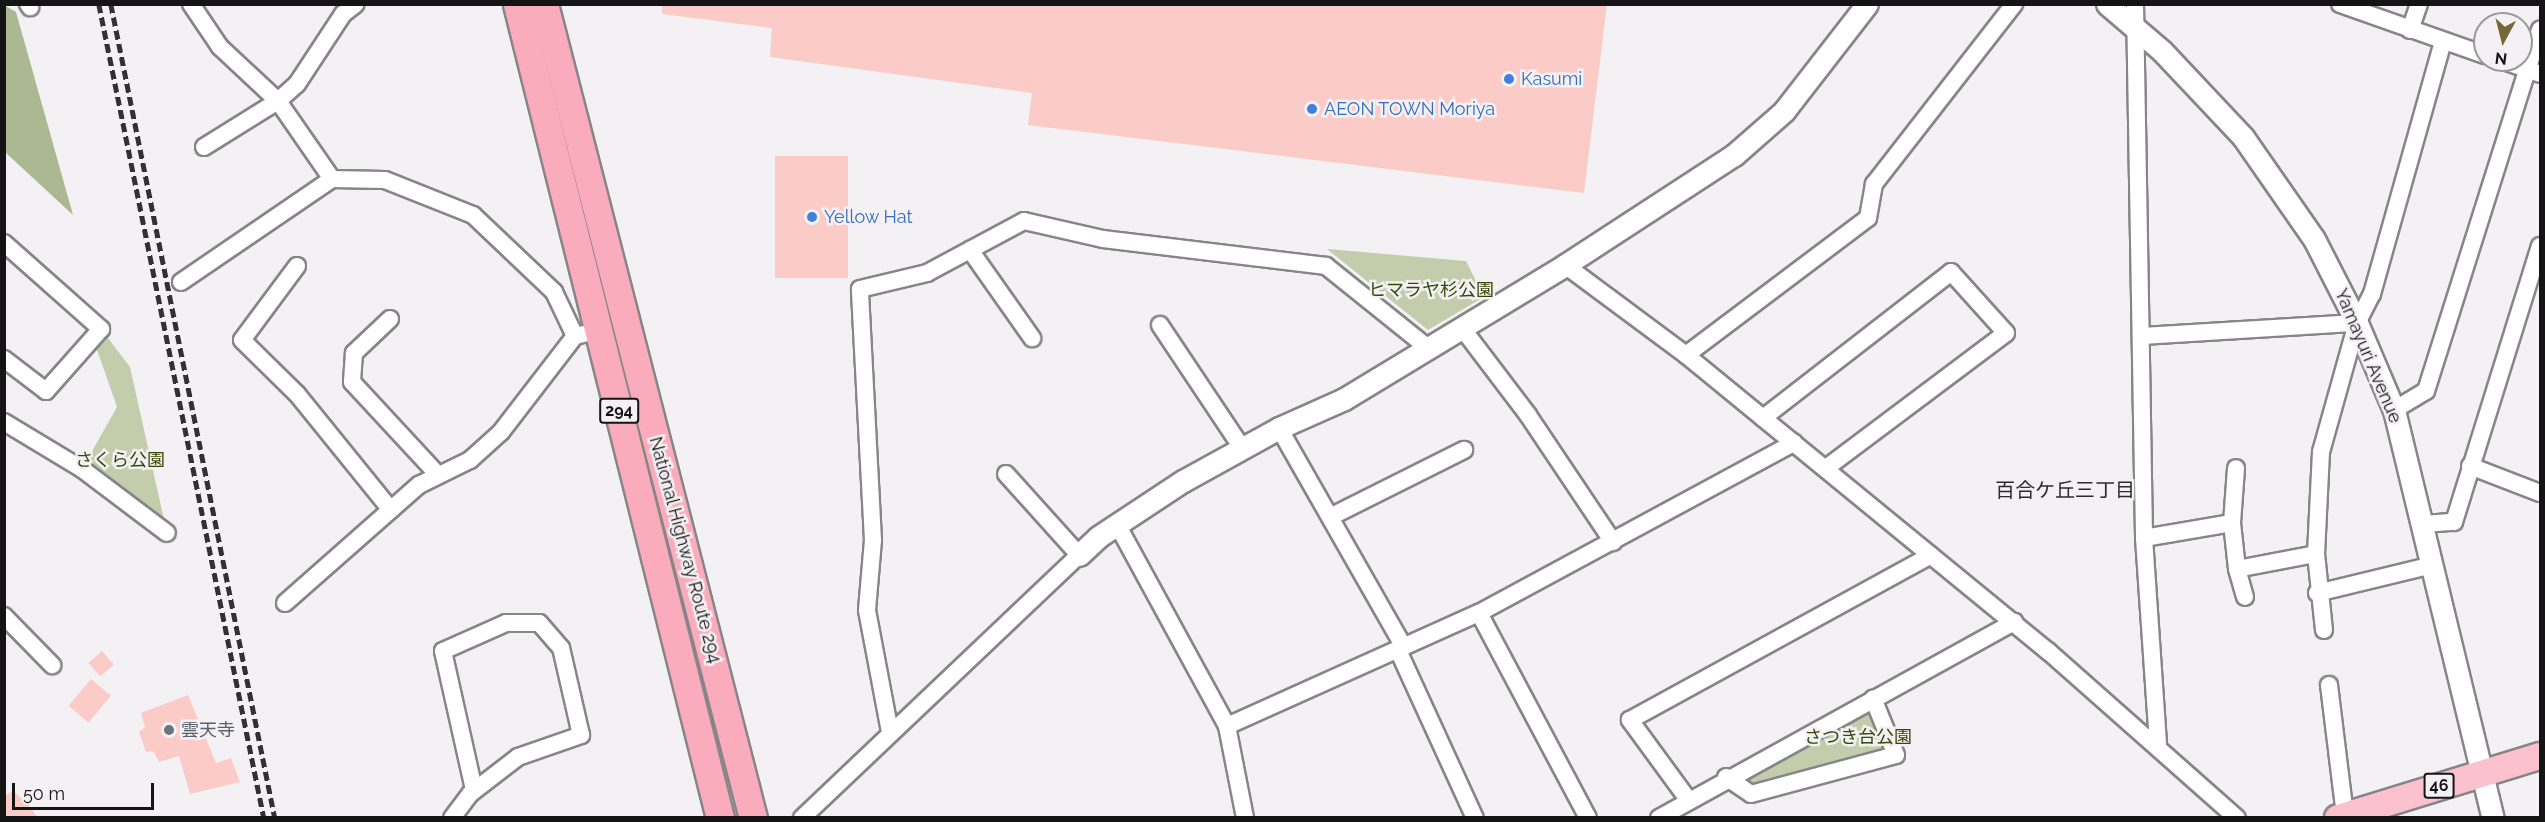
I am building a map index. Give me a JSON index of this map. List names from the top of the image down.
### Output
{
  "streets": {
    "highway": ["294", "National Highway Route 294"],
    "main road": ["46"],
    "street": ["Yamayuri Avenue"]
  },
  "crossings": [
    ["Yamayuri Avenue", "46"]
  ],
  "districts": ["百合ケ丘三丁目"],
  "parks": ["ヒマラヤ杉公園", "さくら公園", "さつき台公園"],
  "places": [
    "Kasumi",
    "AEON TOWN Moriya",
    "Yellow Hat",
    "雲天寺"
  ],
  "scale_bar": "50 m",
  "north": "bottom"
}
